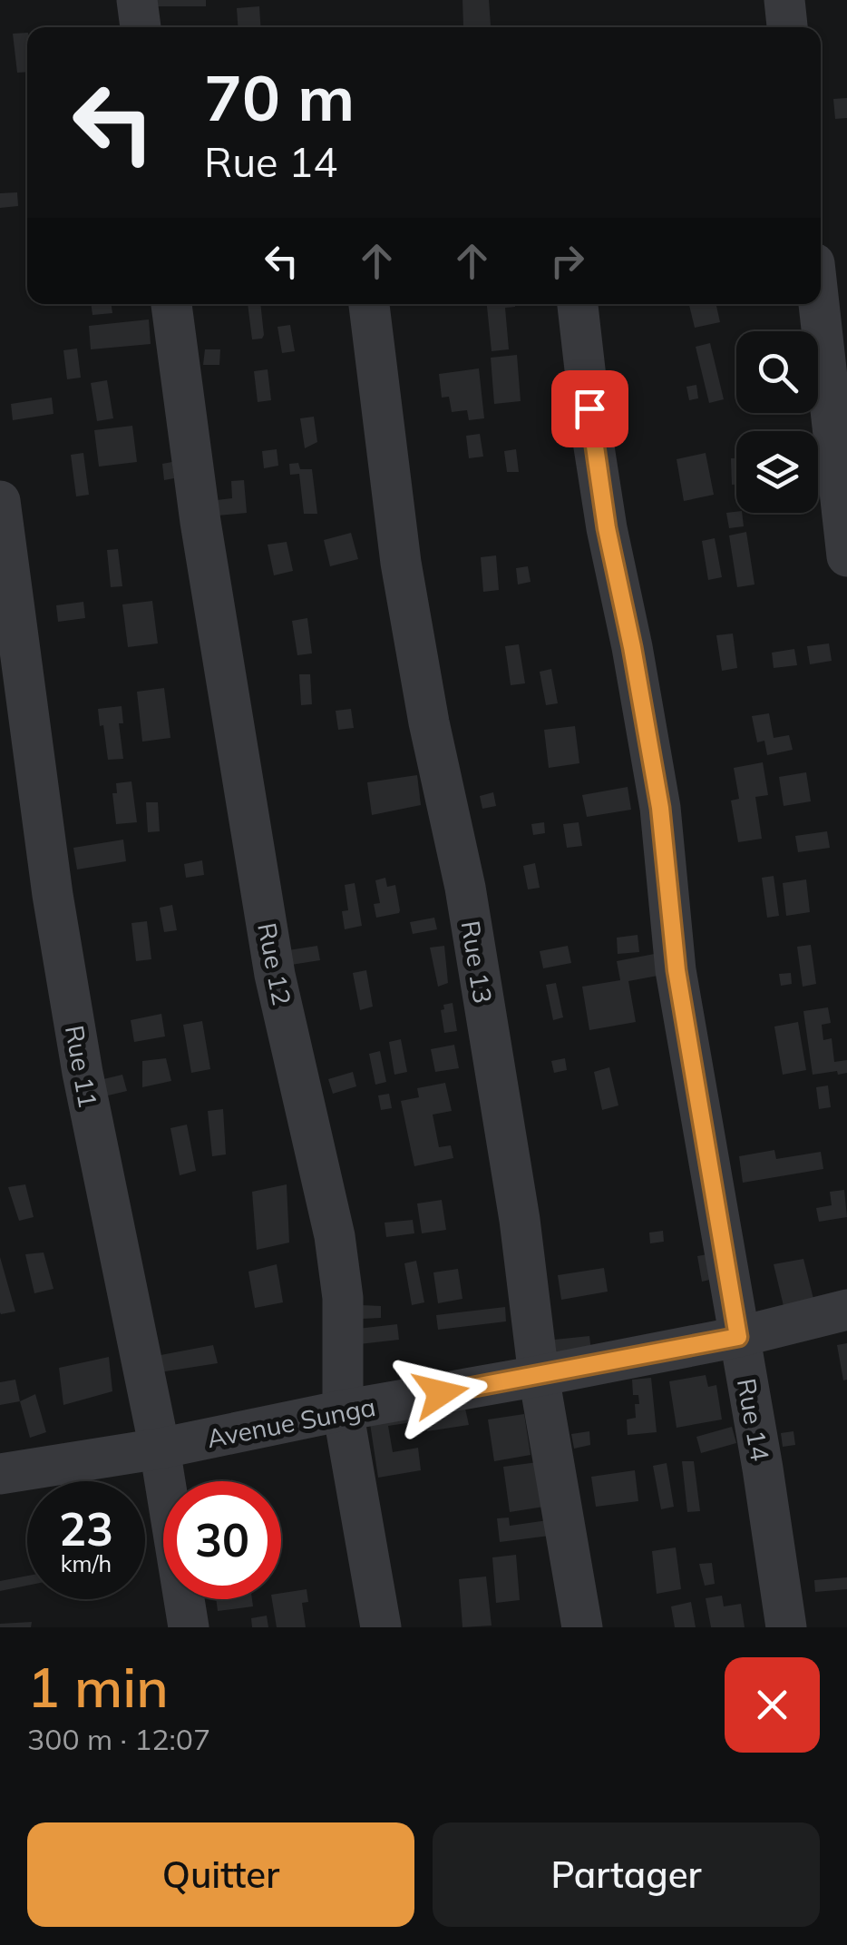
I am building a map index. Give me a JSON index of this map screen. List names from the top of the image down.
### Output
{
  "streets": {
    "street": [
      "Rue 13",
      "Rue 12",
      "Rue 11",
      "Rue 14",
      "Avenue Sunga"
    ]
  },
  "crossings": [
    ["Rue 13", "Avenue Sunga"],
    ["Rue 12", "Avenue Sunga"],
    ["Rue 11", "Avenue Sunga"],
    ["Rue 14", "Avenue Sunga"]
  ],
  "page": {
    "turn": ["70 m", "Rue 14"],
    "speed": "23 km/h",
    "limit": "30",
    "heading": ["1 min", "300 m · 12:07"],
    "buttons": ["Quitter", "Partager"]
  }
}
